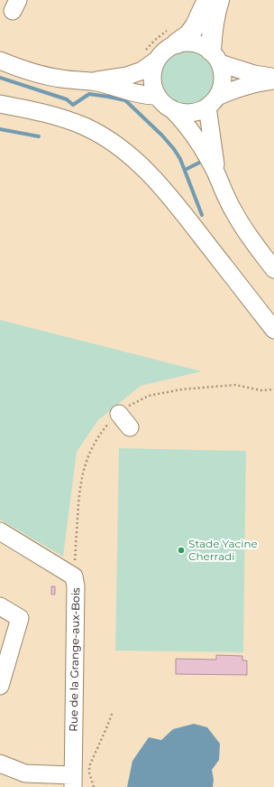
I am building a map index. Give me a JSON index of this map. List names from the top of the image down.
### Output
{
  "streets": {
    "street": ["Rue de la Grange-aux-Bois"]
  },
  "places": ["Stade Yacine Cherradi"]
}
